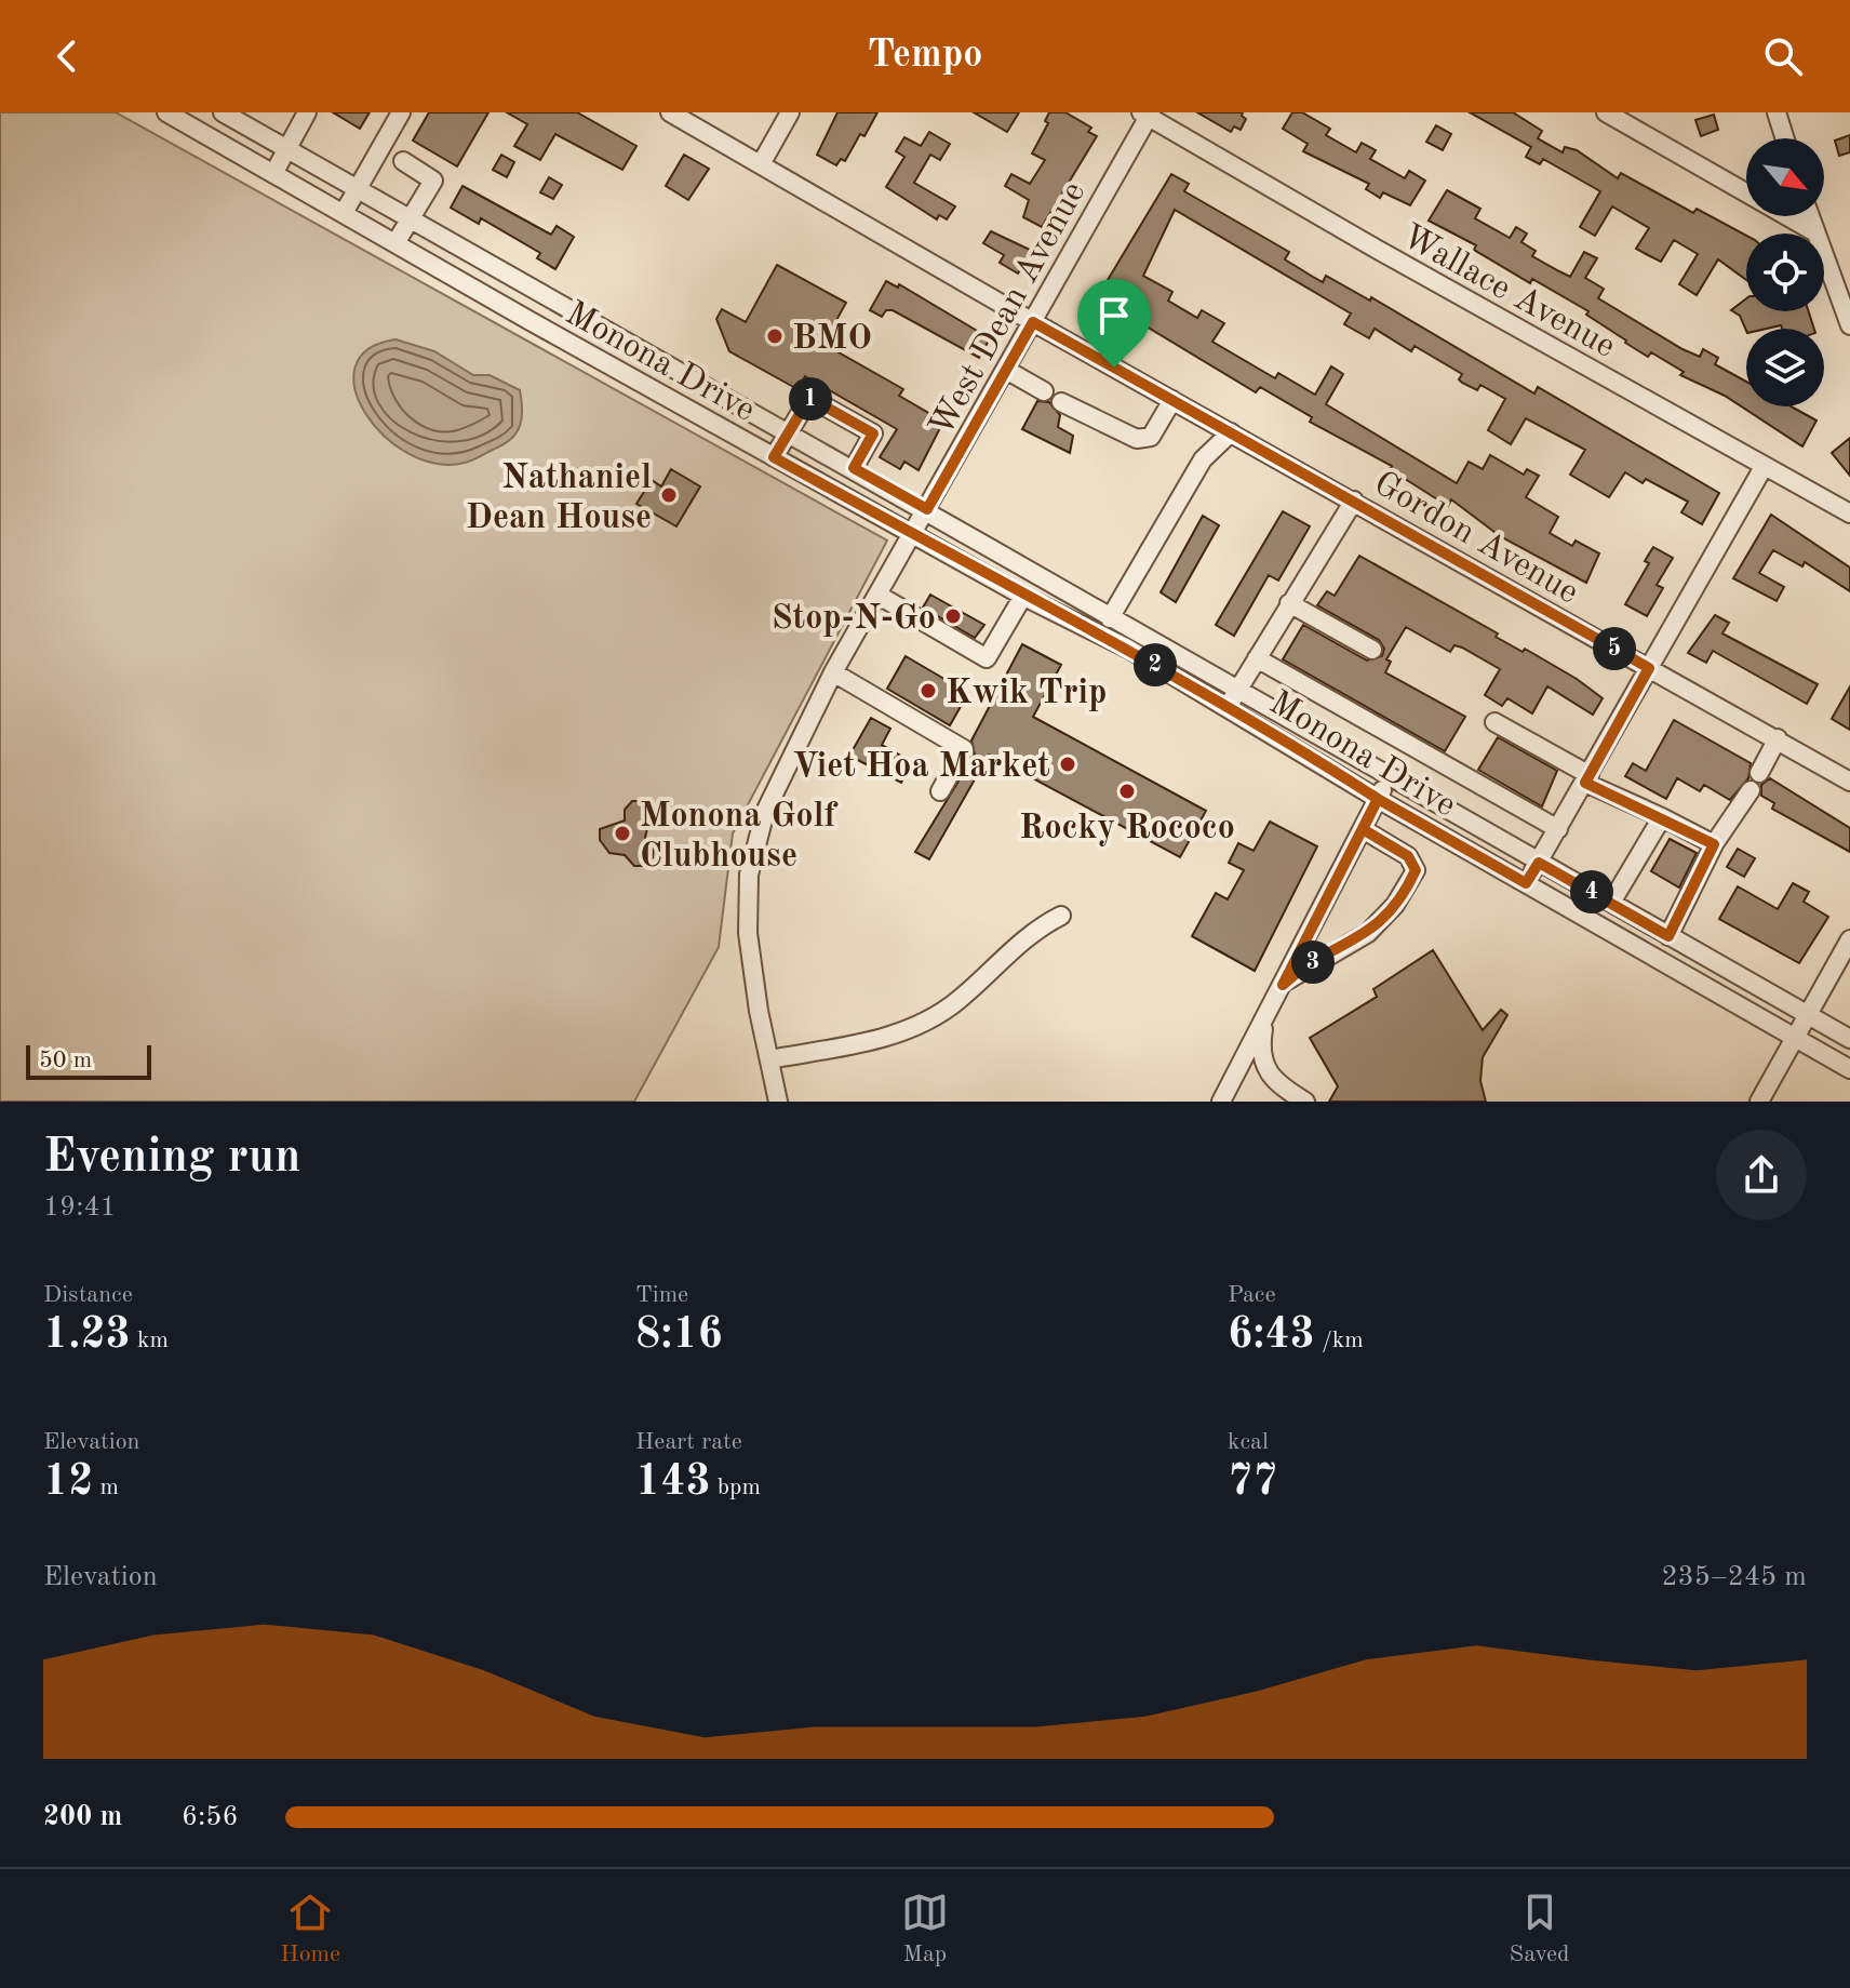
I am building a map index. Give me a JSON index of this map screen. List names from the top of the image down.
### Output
{
  "streets": {
    "street": [
      "Wallace Avenue",
      "West Dean Avenue",
      "Monona Drive",
      "Gordon Avenue"
    ]
  },
  "crossings": [
    ["Wallace Avenue", "West Dean Avenue"],
    ["West Dean Avenue", "Monona Drive"],
    ["West Dean Avenue", "Gordon Avenue"]
  ],
  "places": [
    "BMO",
    "Nathaniel Dean House",
    "Stop-N-Go",
    "Kwik Trip",
    "Viet Hoa Market",
    "Rocky Rococo",
    "Monona Golf Clubhouse"
  ],
  "scale_bar": "50 m",
  "north": "bottom right",
  "page": {
    "header": "Tempo",
    "pins": [
      "1",
      "5",
      "2",
      "4",
      "3"
    ],
    "scale": "50 m",
    "heading": ["Evening run", "19:41"],
    "stats": [
      ["Distance", "1.23 km"],
      ["Time", "8:16"],
      ["Pace", "6:43 /km"],
      ["Elevation", "12 m"],
      ["Heart rate", "143 bpm"],
      ["kcal", "77"]
    ],
    "chart": ["Elevation", "235–245 m"],
    "list": [
      {
        "name": "200 m",
        "note": "6:56"
      }
    ],
    "tabs": ["Home", "Map", "Saved"]
  }
}
